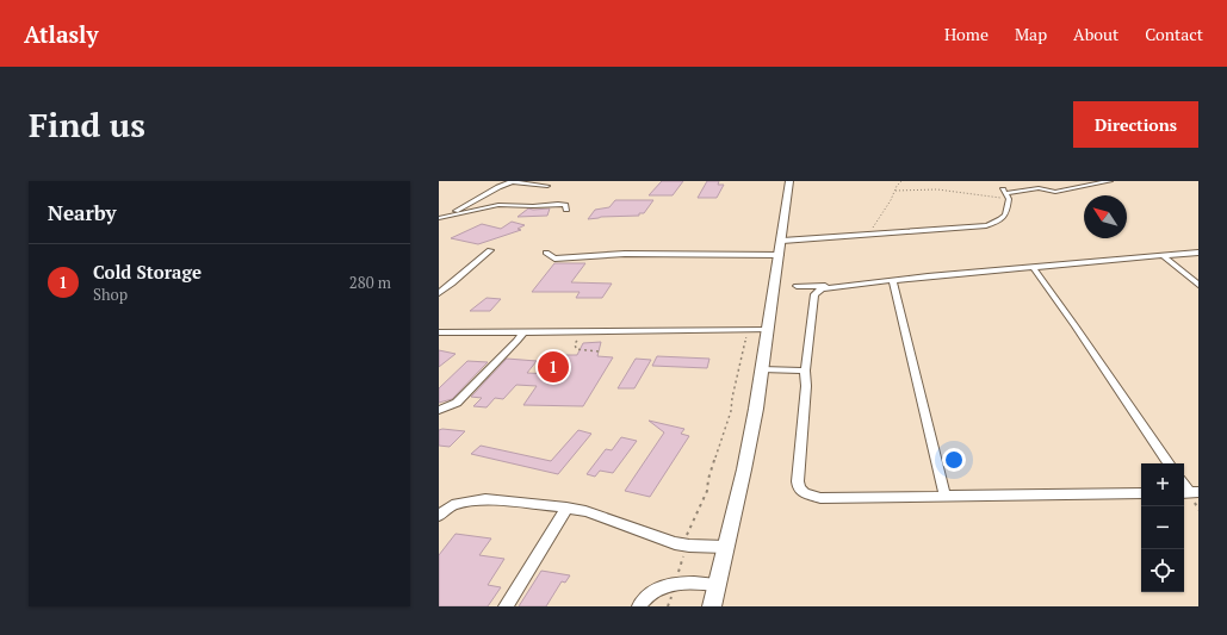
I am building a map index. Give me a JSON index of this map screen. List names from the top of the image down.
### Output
{
  "north": "top left",
  "page": {
    "header": "Atlasly",
    "nav": [
      "Home",
      "Map",
      "About",
      "Contact"
    ],
    "buttons": "Directions",
    "title": "Find us",
    "heading": "Nearby",
    "list": [
      {
        "mark": "1",
        "name": "Cold Storage",
        "note": "Shop",
        "value": "280 m"
      }
    ],
    "pins": "1",
    "map_buttons": ["+", "−"]
  }
}
